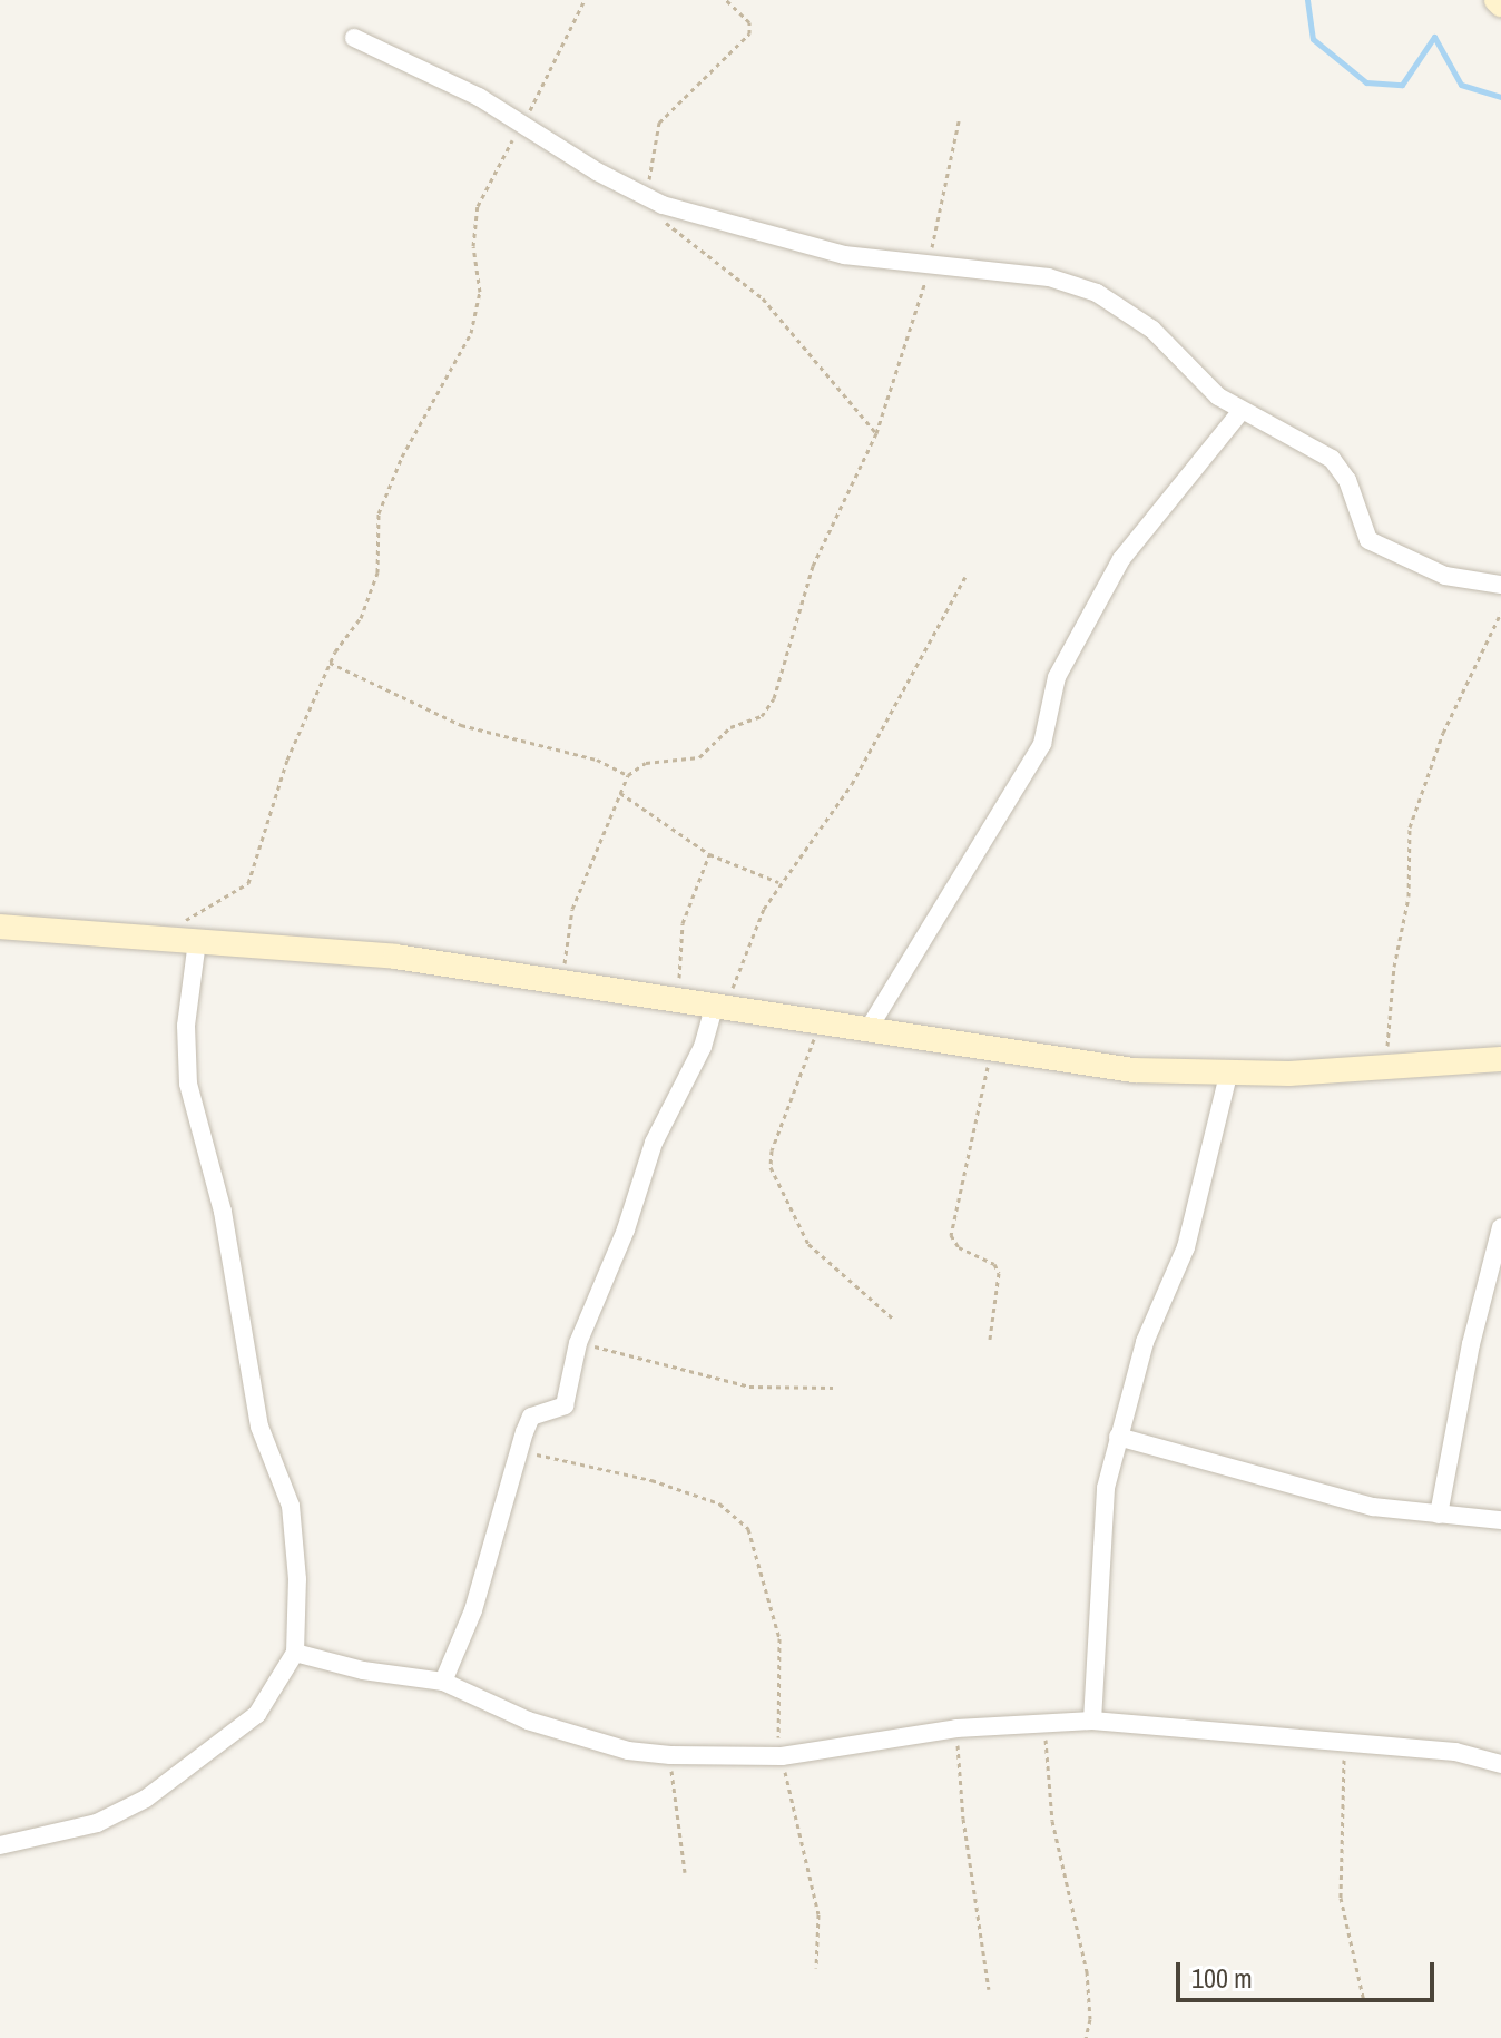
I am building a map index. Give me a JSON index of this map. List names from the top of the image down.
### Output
{
  "scale_bar": "100 m"
}
